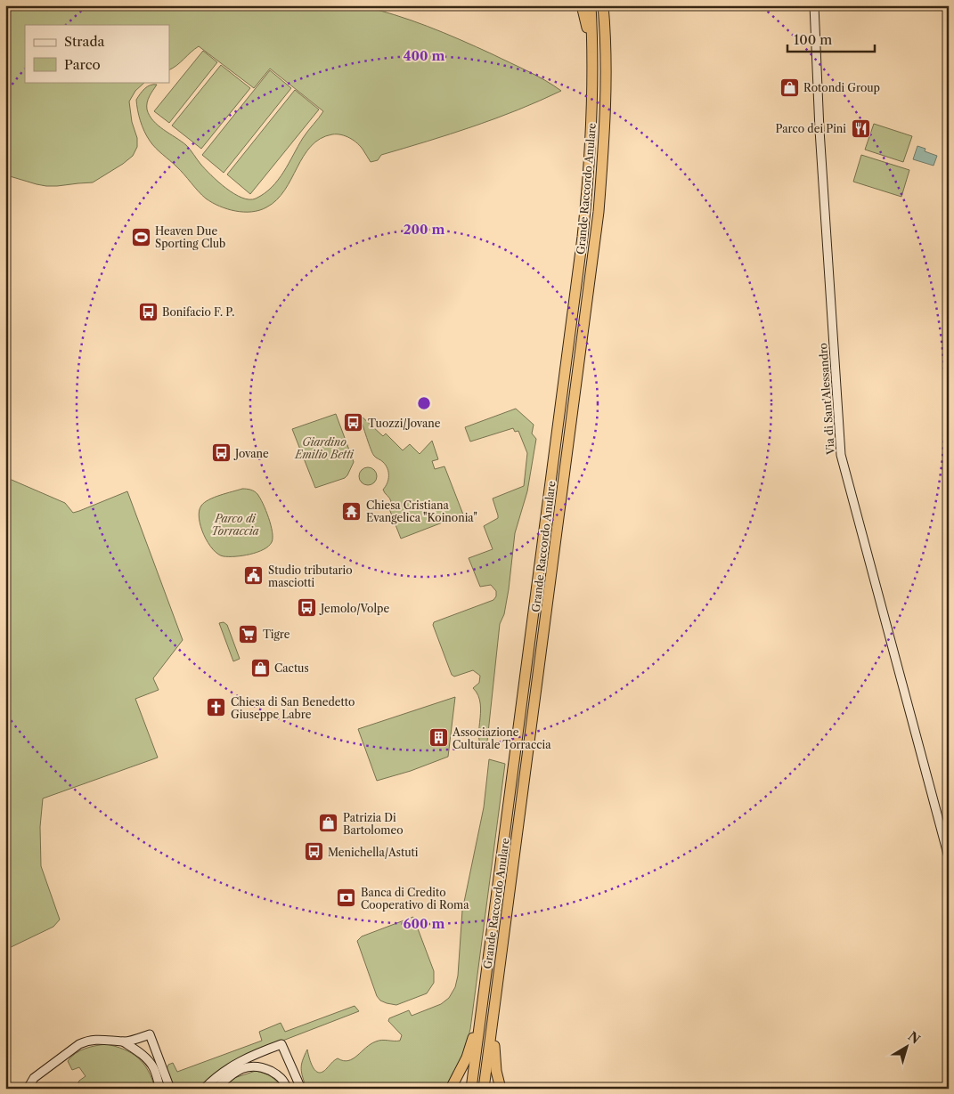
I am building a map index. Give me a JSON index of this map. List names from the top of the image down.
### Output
{
  "streets": {
    "highway": ["Grande Raccordo Anulare"],
    "street": ["Via di Sant'Alessandro"]
  },
  "parks": ["Giardino Emilio Betti", "Parco di Torraccia"],
  "places": {
    "shop": ["Rotondi Group", "Cactus", "Patrizia Di Bartolomeo"],
    "restaurant": ["Parco dei Pini"],
    "sports": ["Heaven Due Sporting Club"],
    "bus stop": [
      "Bonifacio F. P.",
      "Tuozzi/Jovane",
      "Jovane",
      "Jemolo/Volpe",
      "Menichella/Astuti"
    ],
    "temple": ["Chiesa Cristiana Evangelica \"Koinonia\""],
    "public building": ["Studio tributario masciotti"],
    "supermarket": ["Tigre"],
    "church": ["Chiesa di San Benedetto Giuseppe Labre"],
    "building": ["Associazione Culturale Torraccia"],
    "bank": ["Banca di Credito Cooperativo di Roma"]
  },
  "legend": ["Strada", "Parco"],
  "scale_bar": "100 m",
  "north": "top right",
  "rings": ["400 m", "200 m", "600 m"]
}
